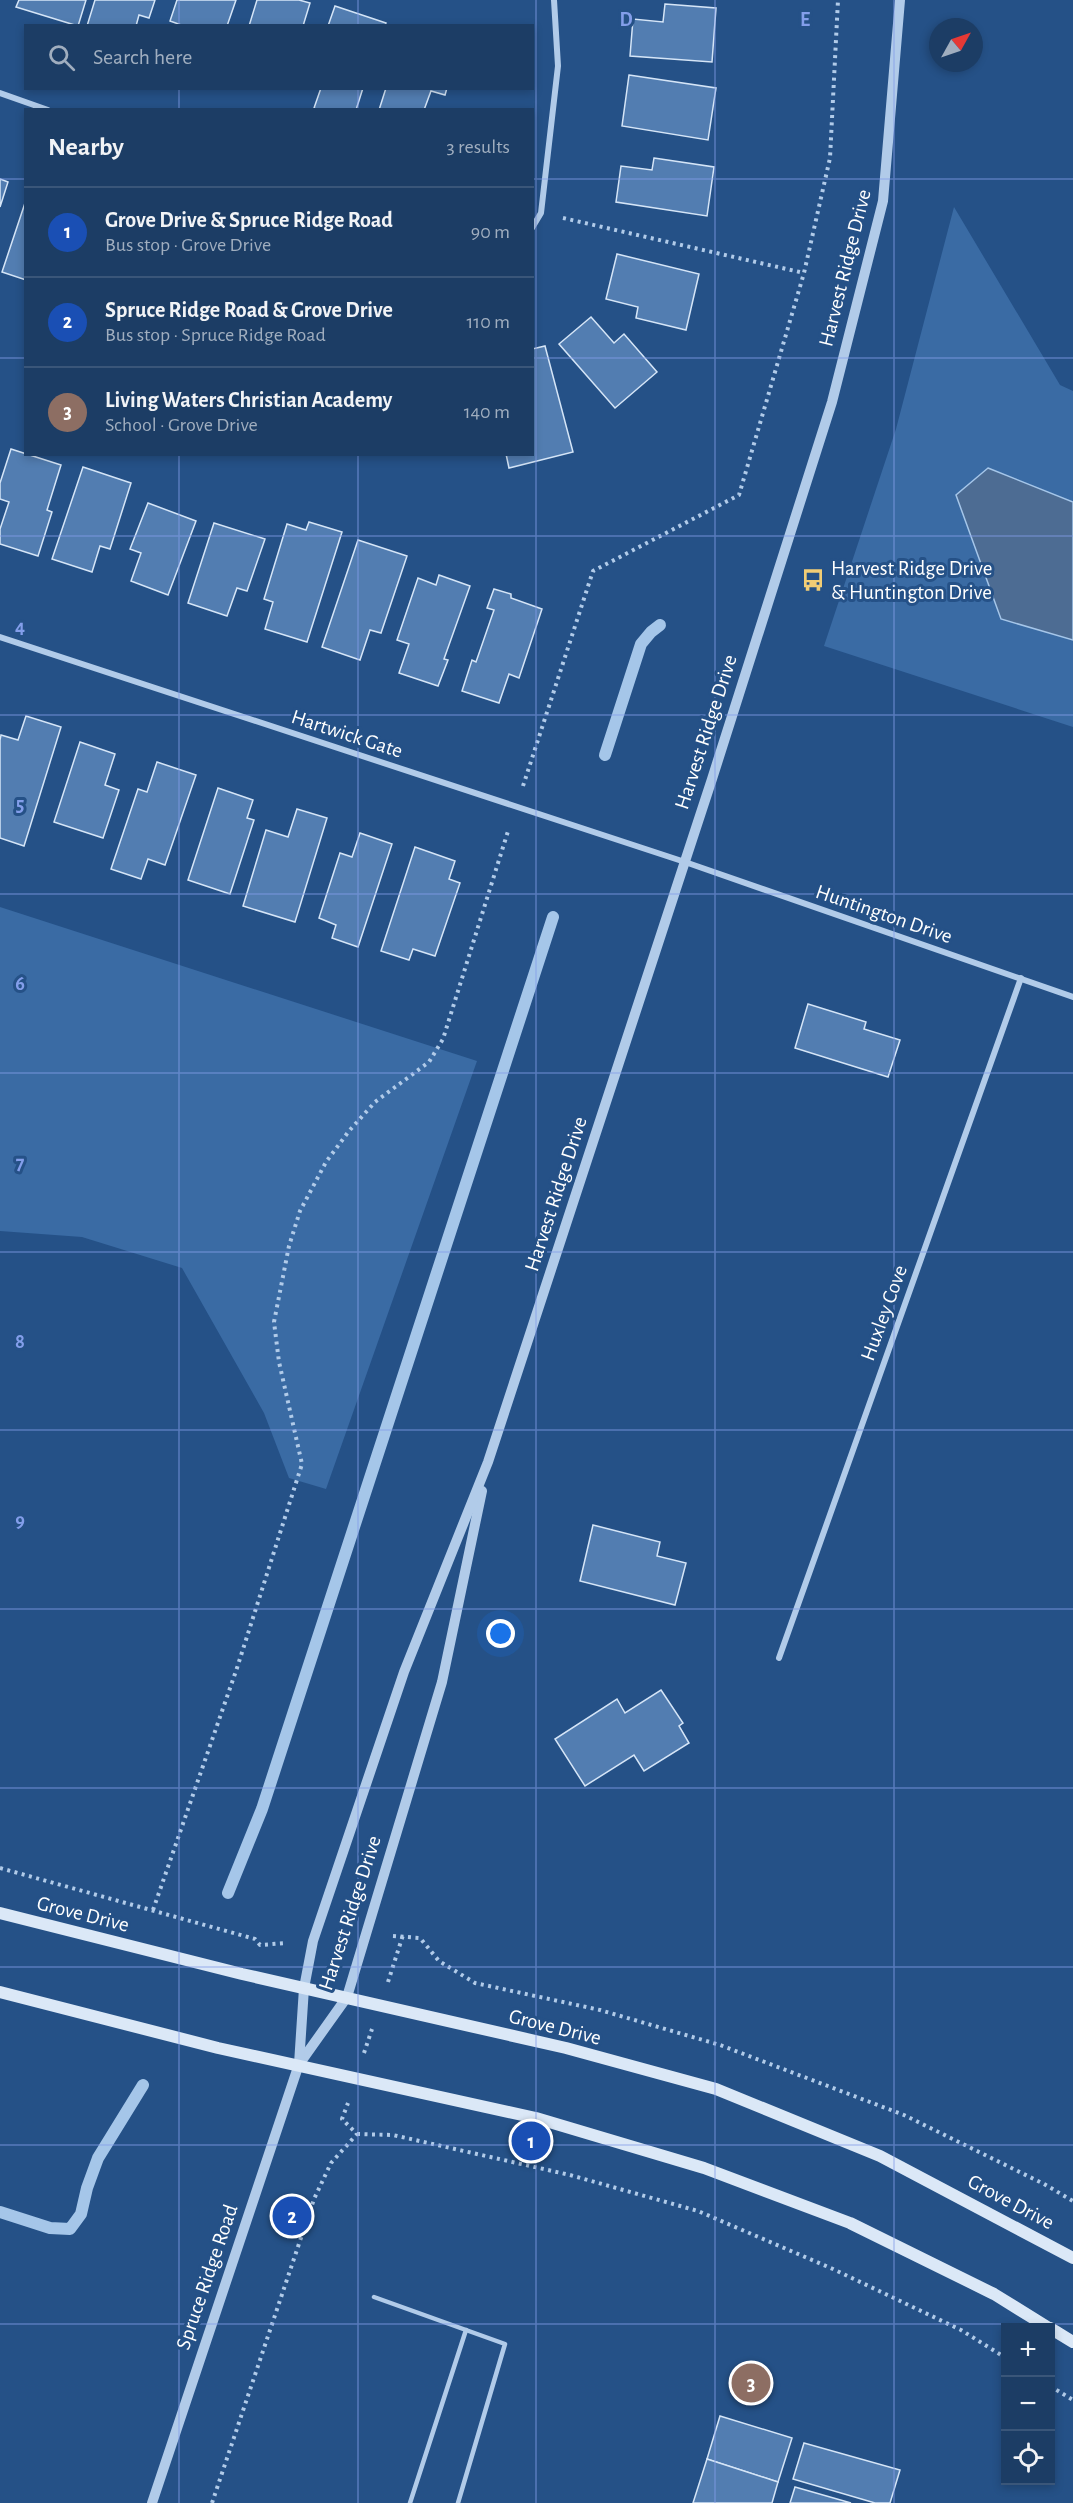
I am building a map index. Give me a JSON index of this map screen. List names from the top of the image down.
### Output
{
  "streets": {
    "main road": ["Grove Drive"],
    "street": [
      "Harvest Ridge Drive",
      "Hartwick Gate",
      "Huntington Drive",
      "Huxley Cove",
      "Spruce Ridge Road"
    ]
  },
  "crossings": [
    ["Harvest Ridge Drive", "Hartwick Gate"],
    ["Harvest Ridge Drive", "Huntington Drive"],
    ["Harvest Ridge Drive", "Grove Drive"],
    ["Harvest Ridge Drive", "Spruce Ridge Road"],
    ["Hartwick Gate", "Huntington Drive"],
    ["Huntington Drive", "Huxley Cove"]
  ],
  "places": {
    "bus stop": ["Harvest Ridge Drive & Huntington Drive"]
  },
  "north": "top right",
  "page": {
    "search": "Search here",
    "heading": ["Nearby", "3 results"],
    "list": [
      {
        "mark": "1",
        "name": "Grove Drive & Spruce Ridge Road",
        "note": "Bus stop · Grove Drive",
        "value": "90 m"
      },
      {
        "mark": "2",
        "name": "Spruce Ridge Road & Grove Drive",
        "note": "Bus stop · Spruce Ridge Road",
        "value": "110 m"
      },
      {
        "mark": "3",
        "name": "Living Waters Christian Academy",
        "note": "School · Grove Drive",
        "value": "140 m"
      }
    ],
    "pins": ["1", "2", "3"],
    "map_buttons": ["+", "−"]
  },
  "grid": {
    "columns": ["D", "E"],
    "rows": [
      "4",
      "5",
      "6",
      "7",
      "8",
      "9"
    ]
  }
}
